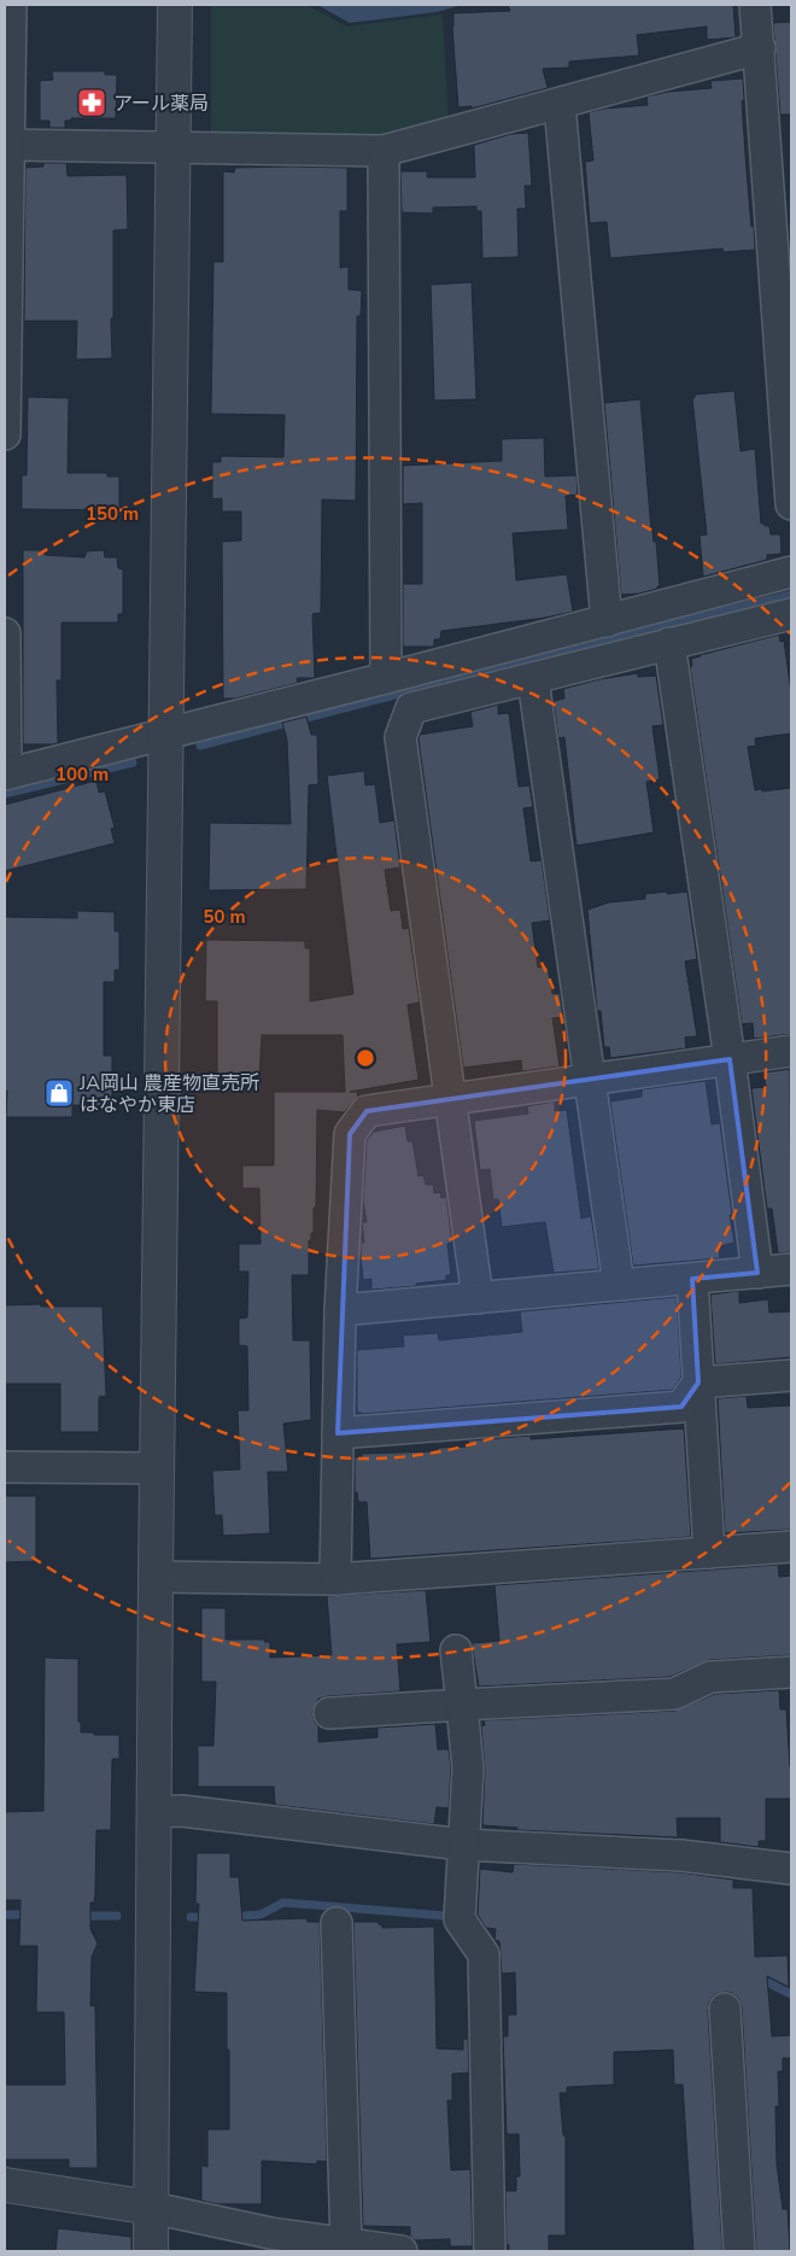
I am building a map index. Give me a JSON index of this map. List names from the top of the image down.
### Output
{
  "places": {
    "pharmacy": ["アール薬局"],
    "shop": ["JA岡山 農産物直売所 はなやか東店"]
  },
  "rings": ["150 m", "100 m", "50 m"]
}
